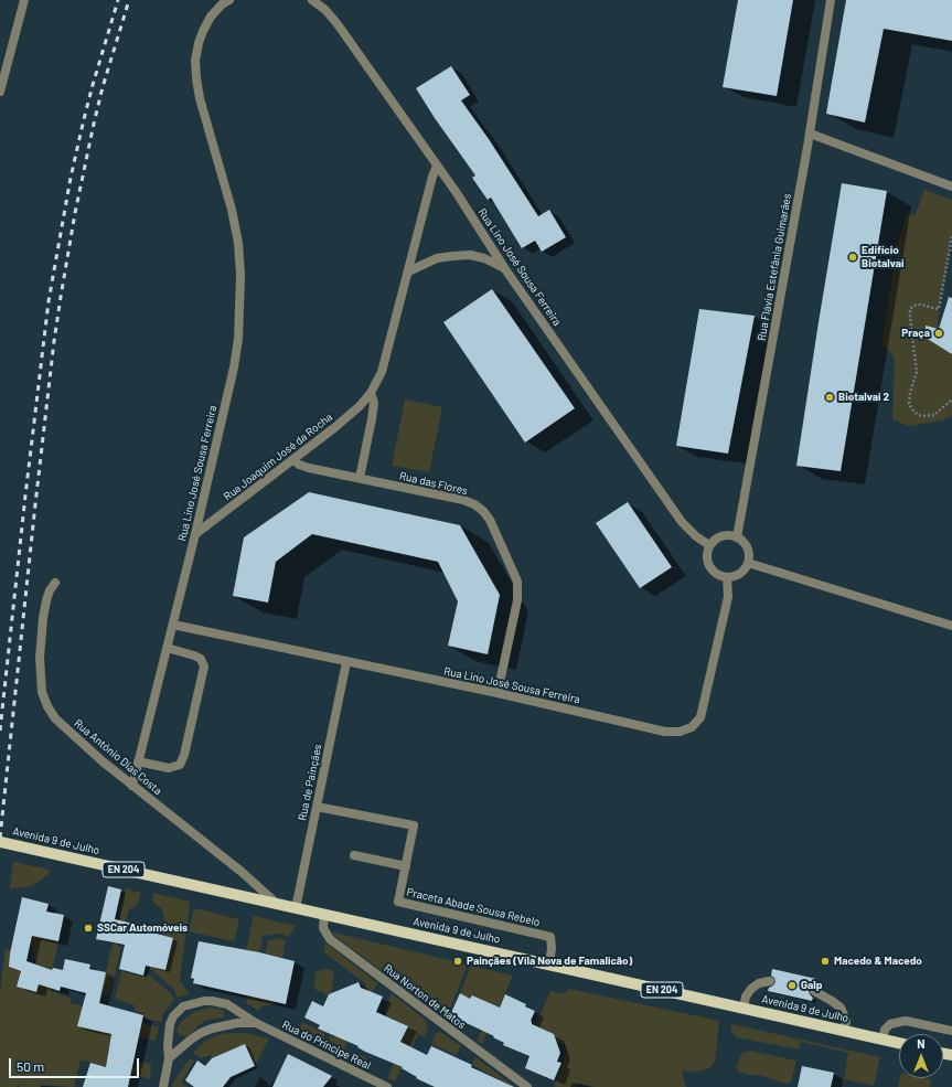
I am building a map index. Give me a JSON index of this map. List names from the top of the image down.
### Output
{
  "streets": {
    "main road": ["Avenida 9 de Julho", "EN 204"],
    "street": [
      "Rua Lino José Sousa Ferreira",
      "Rua Flávia Estefânia Guimarães",
      "Rua Joaquim José da Rocha",
      "Rua das Flores",
      "Rua António Dias Costa",
      "Rua de Painçães",
      "Praceta Abade Sousa Rebelo",
      "Rua Norton de Matos",
      "Rua do Príncipe Real"
    ]
  },
  "crossings": [
    ["Rua Lino José Sousa Ferreira", "Rua Flávia Estefânia Guimarães"],
    ["Rua Lino José Sousa Ferreira", "Rua Joaquim José da Rocha"],
    ["Rua Lino José Sousa Ferreira", "Rua das Flores"],
    ["Rua Lino José Sousa Ferreira", "Rua António Dias Costa"],
    ["Rua Lino José Sousa Ferreira", "Rua de Painçães"],
    ["Rua Joaquim José da Rocha", "Rua das Flores"],
    ["Rua António Dias Costa", "Avenida 9 de Julho"],
    ["Rua de Painçães", "Avenida 9 de Julho"],
    ["Rua de Painçães", "Praceta Abade Sousa Rebelo"],
    ["Avenida 9 de Julho", "Praceta Abade Sousa Rebelo"],
    ["Avenida 9 de Julho", "Rua Norton de Matos"]
  ],
  "places": [
    "Edifício Biotalvai",
    "Praça",
    "Biotalvai 2",
    "SSCar Automóveis",
    "Painçães (Vila Nova de Famalicão)",
    "Macedo & Macedo",
    "Galp"
  ],
  "scale_bar": "50 m",
  "north": "top"
}
